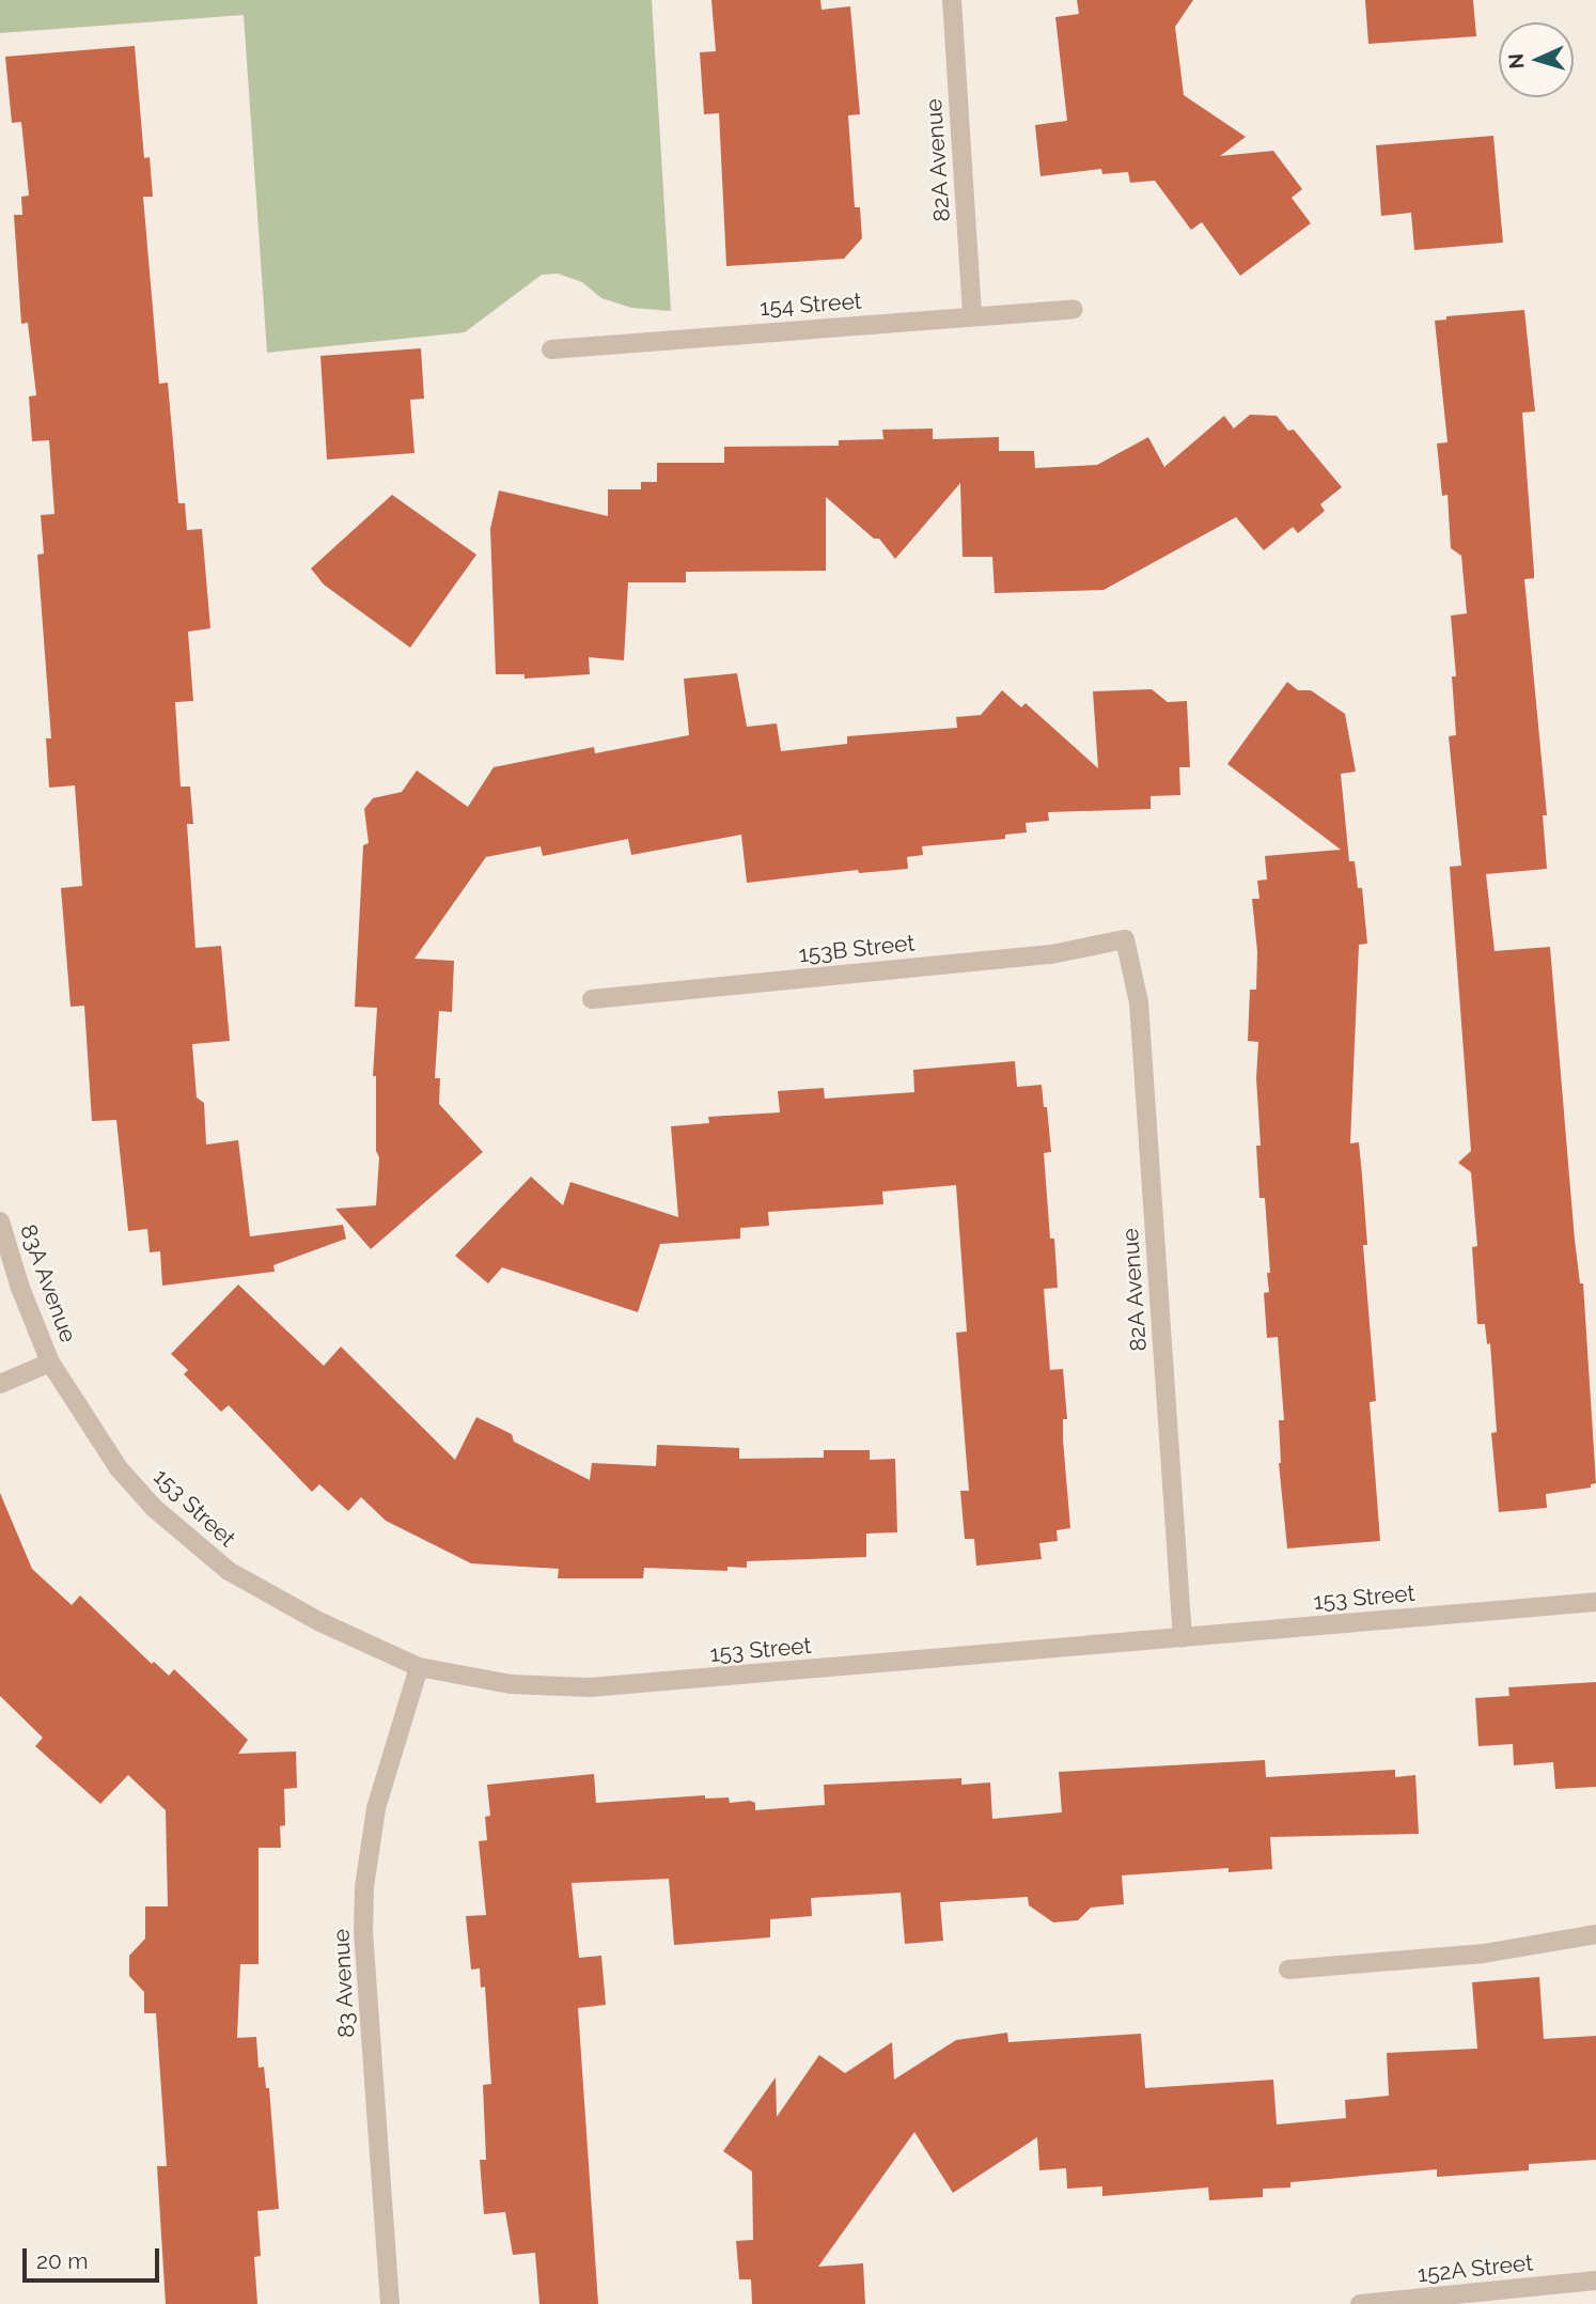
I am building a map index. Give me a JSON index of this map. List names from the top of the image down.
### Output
{
  "streets": {
    "street": [
      "82A Avenue",
      "154 Street",
      "153B Street",
      "83A Avenue",
      "153 Street",
      "83 Avenue",
      "152A Street"
    ]
  },
  "crossings": [
    ["82A Avenue", "154 Street"],
    ["82A Avenue", "153B Street"],
    ["82A Avenue", "153 Street"],
    ["83A Avenue", "153 Street"],
    ["153 Street", "83 Avenue"]
  ],
  "scale_bar": "20 m",
  "north": "left"
}
